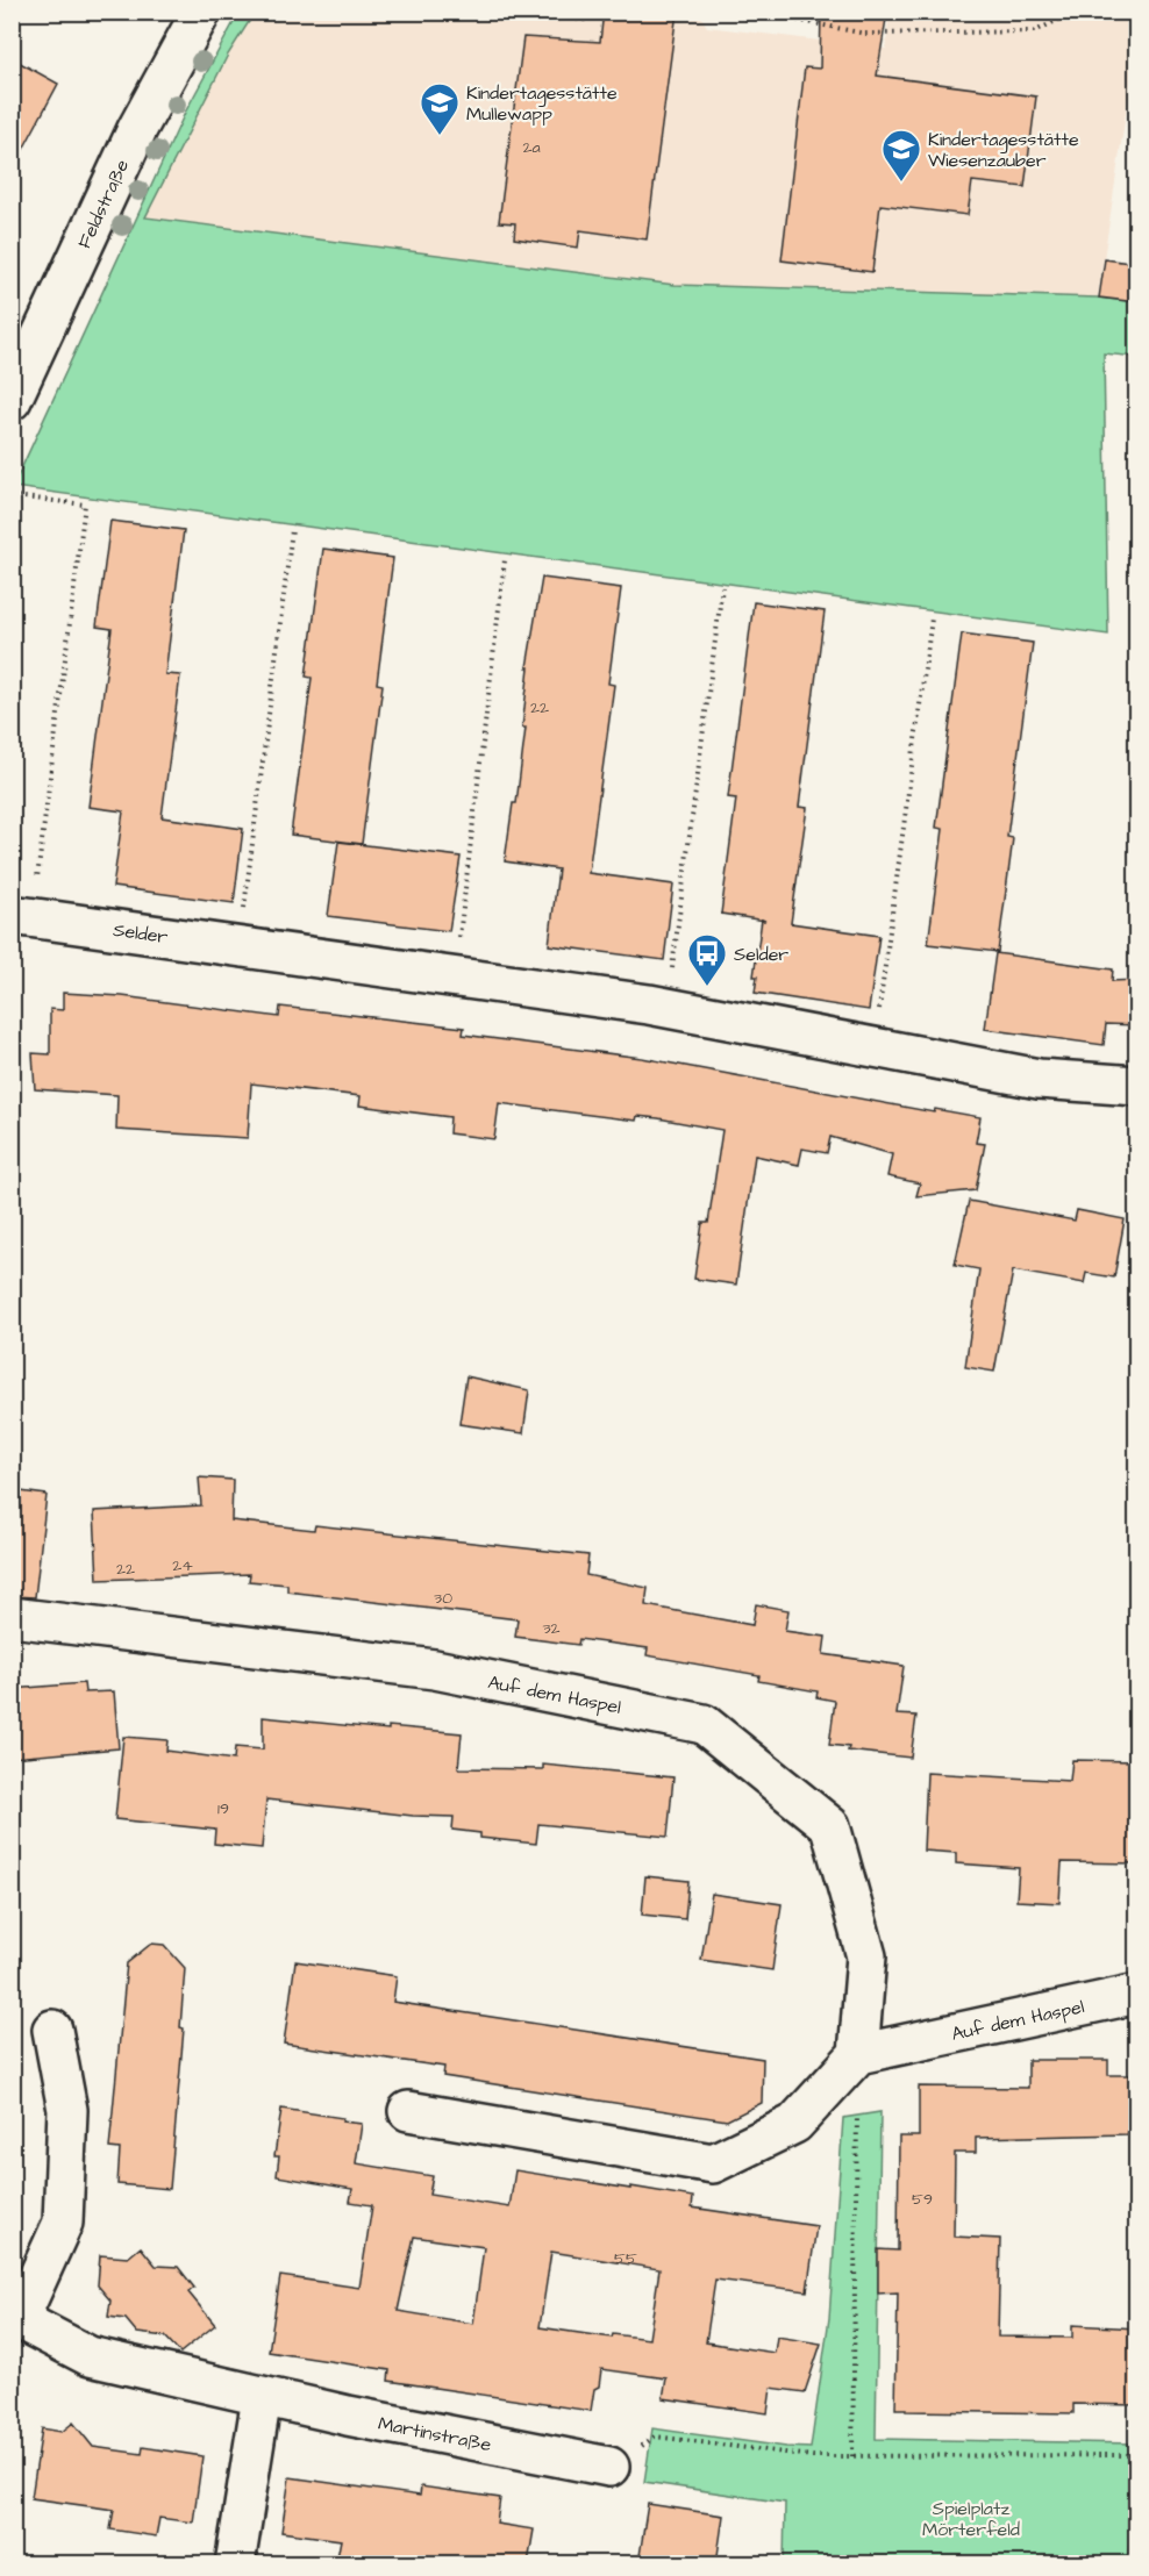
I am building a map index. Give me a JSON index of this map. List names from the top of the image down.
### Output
{
  "streets": {
    "street": [
      "Feldstraße",
      "Selder",
      "Auf dem Haspel",
      "Martinstraße"
    ]
  },
  "parks": ["Spielplatz Mörterfeld"],
  "places": {
    "school or university": ["Kindertagesstätte Mullewapp", "Kindertagesstätte Wiesenzauber"],
    "bus stop": ["Selder"]
  },
  "house_numbers": [
    "2a",
    "22",
    "24",
    "22",
    "30",
    "32",
    "19",
    "59",
    "55"
  ]
}
